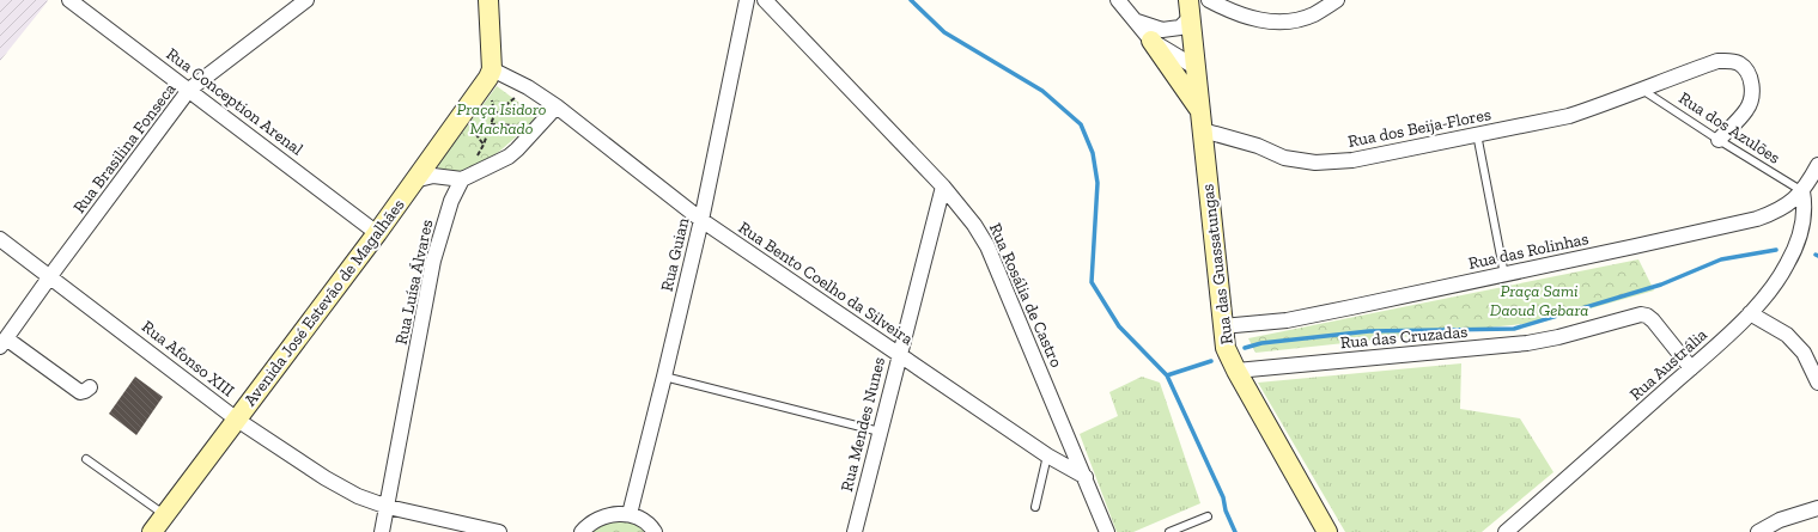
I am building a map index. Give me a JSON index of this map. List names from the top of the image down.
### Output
{
  "streets": {
    "street": [
      "Rua Conception Arenal",
      "Rua dos Beija-Flores",
      "Rua Brasilina Fonseca",
      "Rua das Rolinhas",
      "Rua Guian",
      "Rua das Guassatungas",
      "Rua Luísa Álvares",
      "Rua Bento Coelho da Silveira",
      "Rua Rosália de Castro",
      "Avenida José Estevão de Magalhães",
      "Rua das Cruzadas",
      "Rua Afonso XIII",
      "Rua Austrália",
      "Rua Mendes Nunes"
    ],
    "lane": ["Rua dos Azulões"]
  },
  "crossings": [
    ["Rua Conception Arenal", "Rua Brasilina Fonseca"],
    ["Rua Conception Arenal", "Avenida José Estevão de Magalhães"],
    ["Rua dos Beija-Flores", "Rua dos Azulões"],
    ["Rua dos Beija-Flores", "Rua das Guassatungas"],
    ["Rua dos Azulões", "Rua das Rolinhas"],
    ["Rua dos Azulões", "Rua Austrália"],
    ["Rua Brasilina Fonseca", "Rua Afonso XIII"],
    ["Rua das Rolinhas", "Rua das Guassatungas"],
    ["Rua das Rolinhas", "Rua Austrália"],
    ["Rua Guian", "Rua Bento Coelho da Silveira"],
    ["Rua das Guassatungas", "Rua das Cruzadas"],
    ["Rua Luísa Álvares", "Rua Afonso XIII"],
    ["Rua Bento Coelho da Silveira", "Rua Rosália de Castro"],
    ["Rua Bento Coelho da Silveira", "Rua Mendes Nunes"],
    ["Rua Rosália de Castro", "Rua Mendes Nunes"],
    ["Avenida José Estevão de Magalhães", "Rua Afonso XIII"],
    ["Rua das Cruzadas", "Rua Austrália"]
  ],
  "parks": ["Praça Isidoro Machado", "Praça Sami Daoud Gebara"]
}
